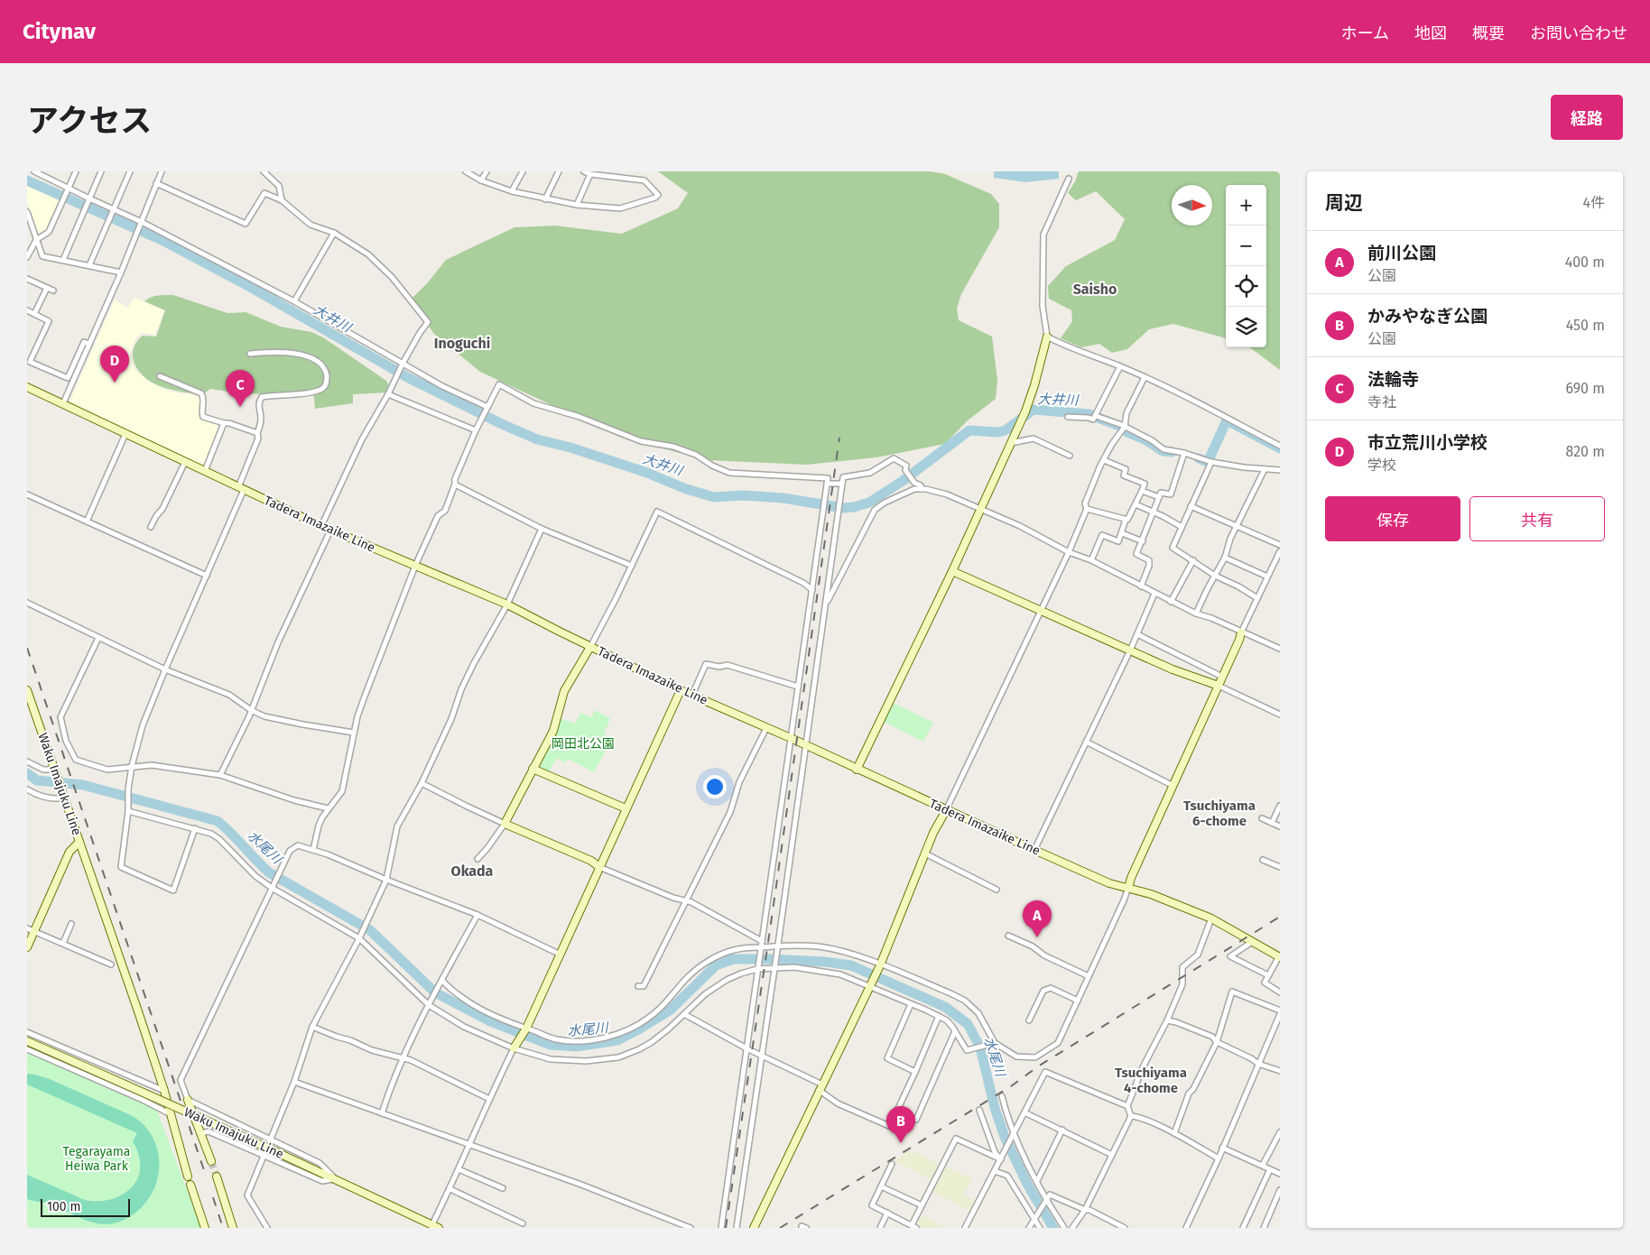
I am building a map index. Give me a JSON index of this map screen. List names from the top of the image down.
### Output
{
  "streets": {
    "street": ["Tadera Imazaike Line", "Waku Imajuku Line"]
  },
  "districts": [
    "Saisho",
    "Inoguchi",
    "Tsuchiyama 6-chome",
    "Okada",
    "Tsuchiyama 4-chome"
  ],
  "water": ["大井川", "水尾川"],
  "parks": ["岡田北公園", "Tegarayama Heiwa Park"],
  "scale_bar": "100 m",
  "north": "right",
  "page": {
    "header": "Citynav",
    "nav": [
      "ホーム",
      "地図",
      "概要",
      "お問い合わせ"
    ],
    "title": "アクセス",
    "buttons": [
      "経路",
      ["保存", "共有"]
    ],
    "heading": ["周辺", "4件"],
    "map_buttons": ["+", "−"],
    "list": [
      {
        "mark": "A",
        "name": "前川公園",
        "note": "公園",
        "value": "400 m"
      },
      {
        "mark": "B",
        "name": "かみやなぎ公園",
        "note": "公園",
        "value": "450 m"
      },
      {
        "mark": "C",
        "name": "法輪寺",
        "note": "寺社",
        "value": "690 m"
      },
      {
        "mark": "D",
        "name": "市立荒川小学校",
        "note": "学校",
        "value": "820 m"
      }
    ],
    "pins": [
      "D",
      "C",
      "A",
      "B"
    ],
    "scale": "100 m"
  }
}
